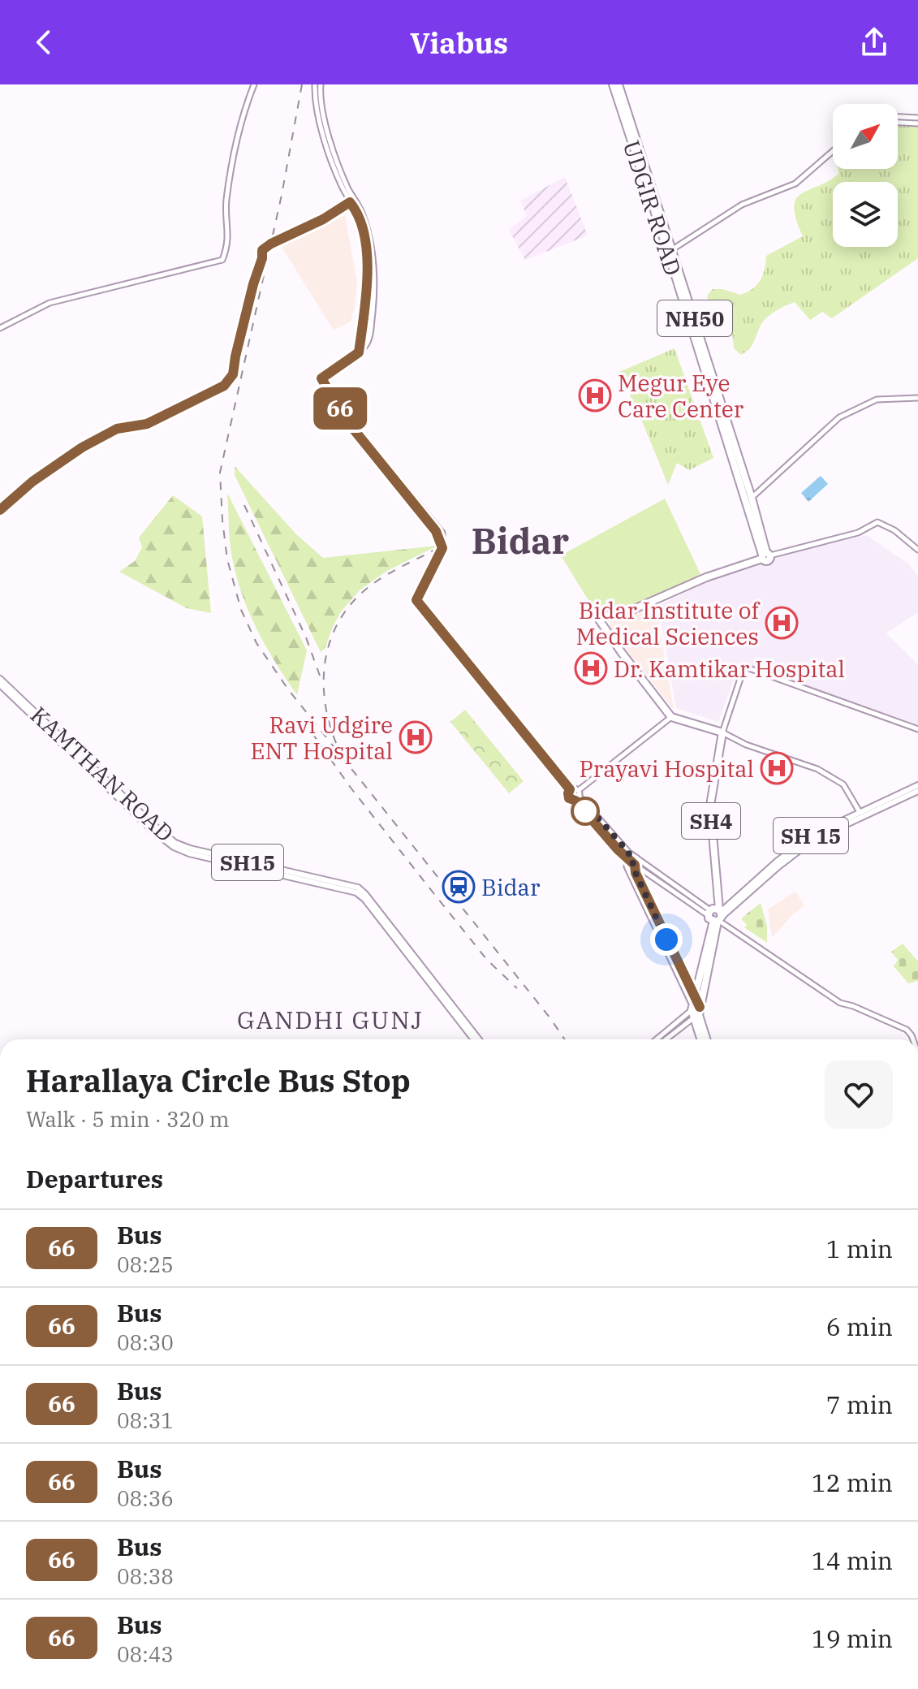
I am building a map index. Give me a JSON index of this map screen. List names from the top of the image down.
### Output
{
  "streets": {
    "highway": ["UDGIR ROAD", "NH50", "SH4"],
    "main road": ["KAMTHAN ROAD", "SH 15", "SH15"]
  },
  "crossings": [
    ["SH4", "SH 15"]
  ],
  "districts": ["Bidar", "GANDHI GUNJ"],
  "places": {
    "hospital": [
      "Megur Eye Care Center",
      "Bidar Institute of Medical Sciences",
      "Dr. Kamtikar Hospital",
      "Ravi Udgire ENT Hospital",
      "Prayavi Hospital"
    ],
    "station": ["Bidar"]
  },
  "lines": ["bus line 66"],
  "north": "top right",
  "page": {
    "header": "Viabus",
    "on_map": "66",
    "heading": [
      ["Harallaya Circle Bus Stop", "Walk · 5 min · 320 m"],
      "Departures"
    ],
    "list": [
      {
        "mark": "66",
        "name": "Bus",
        "note": "08:25",
        "value": "1 min"
      },
      {
        "mark": "66",
        "name": "Bus",
        "note": "08:30",
        "value": "6 min"
      },
      {
        "mark": "66",
        "name": "Bus",
        "note": "08:31",
        "value": "7 min"
      },
      {
        "mark": "66",
        "name": "Bus",
        "note": "08:36",
        "value": "12 min"
      },
      {
        "mark": "66",
        "name": "Bus",
        "note": "08:38",
        "value": "14 min"
      },
      {
        "mark": "66",
        "name": "Bus",
        "note": "08:43",
        "value": "19 min"
      }
    ]
  }
}
